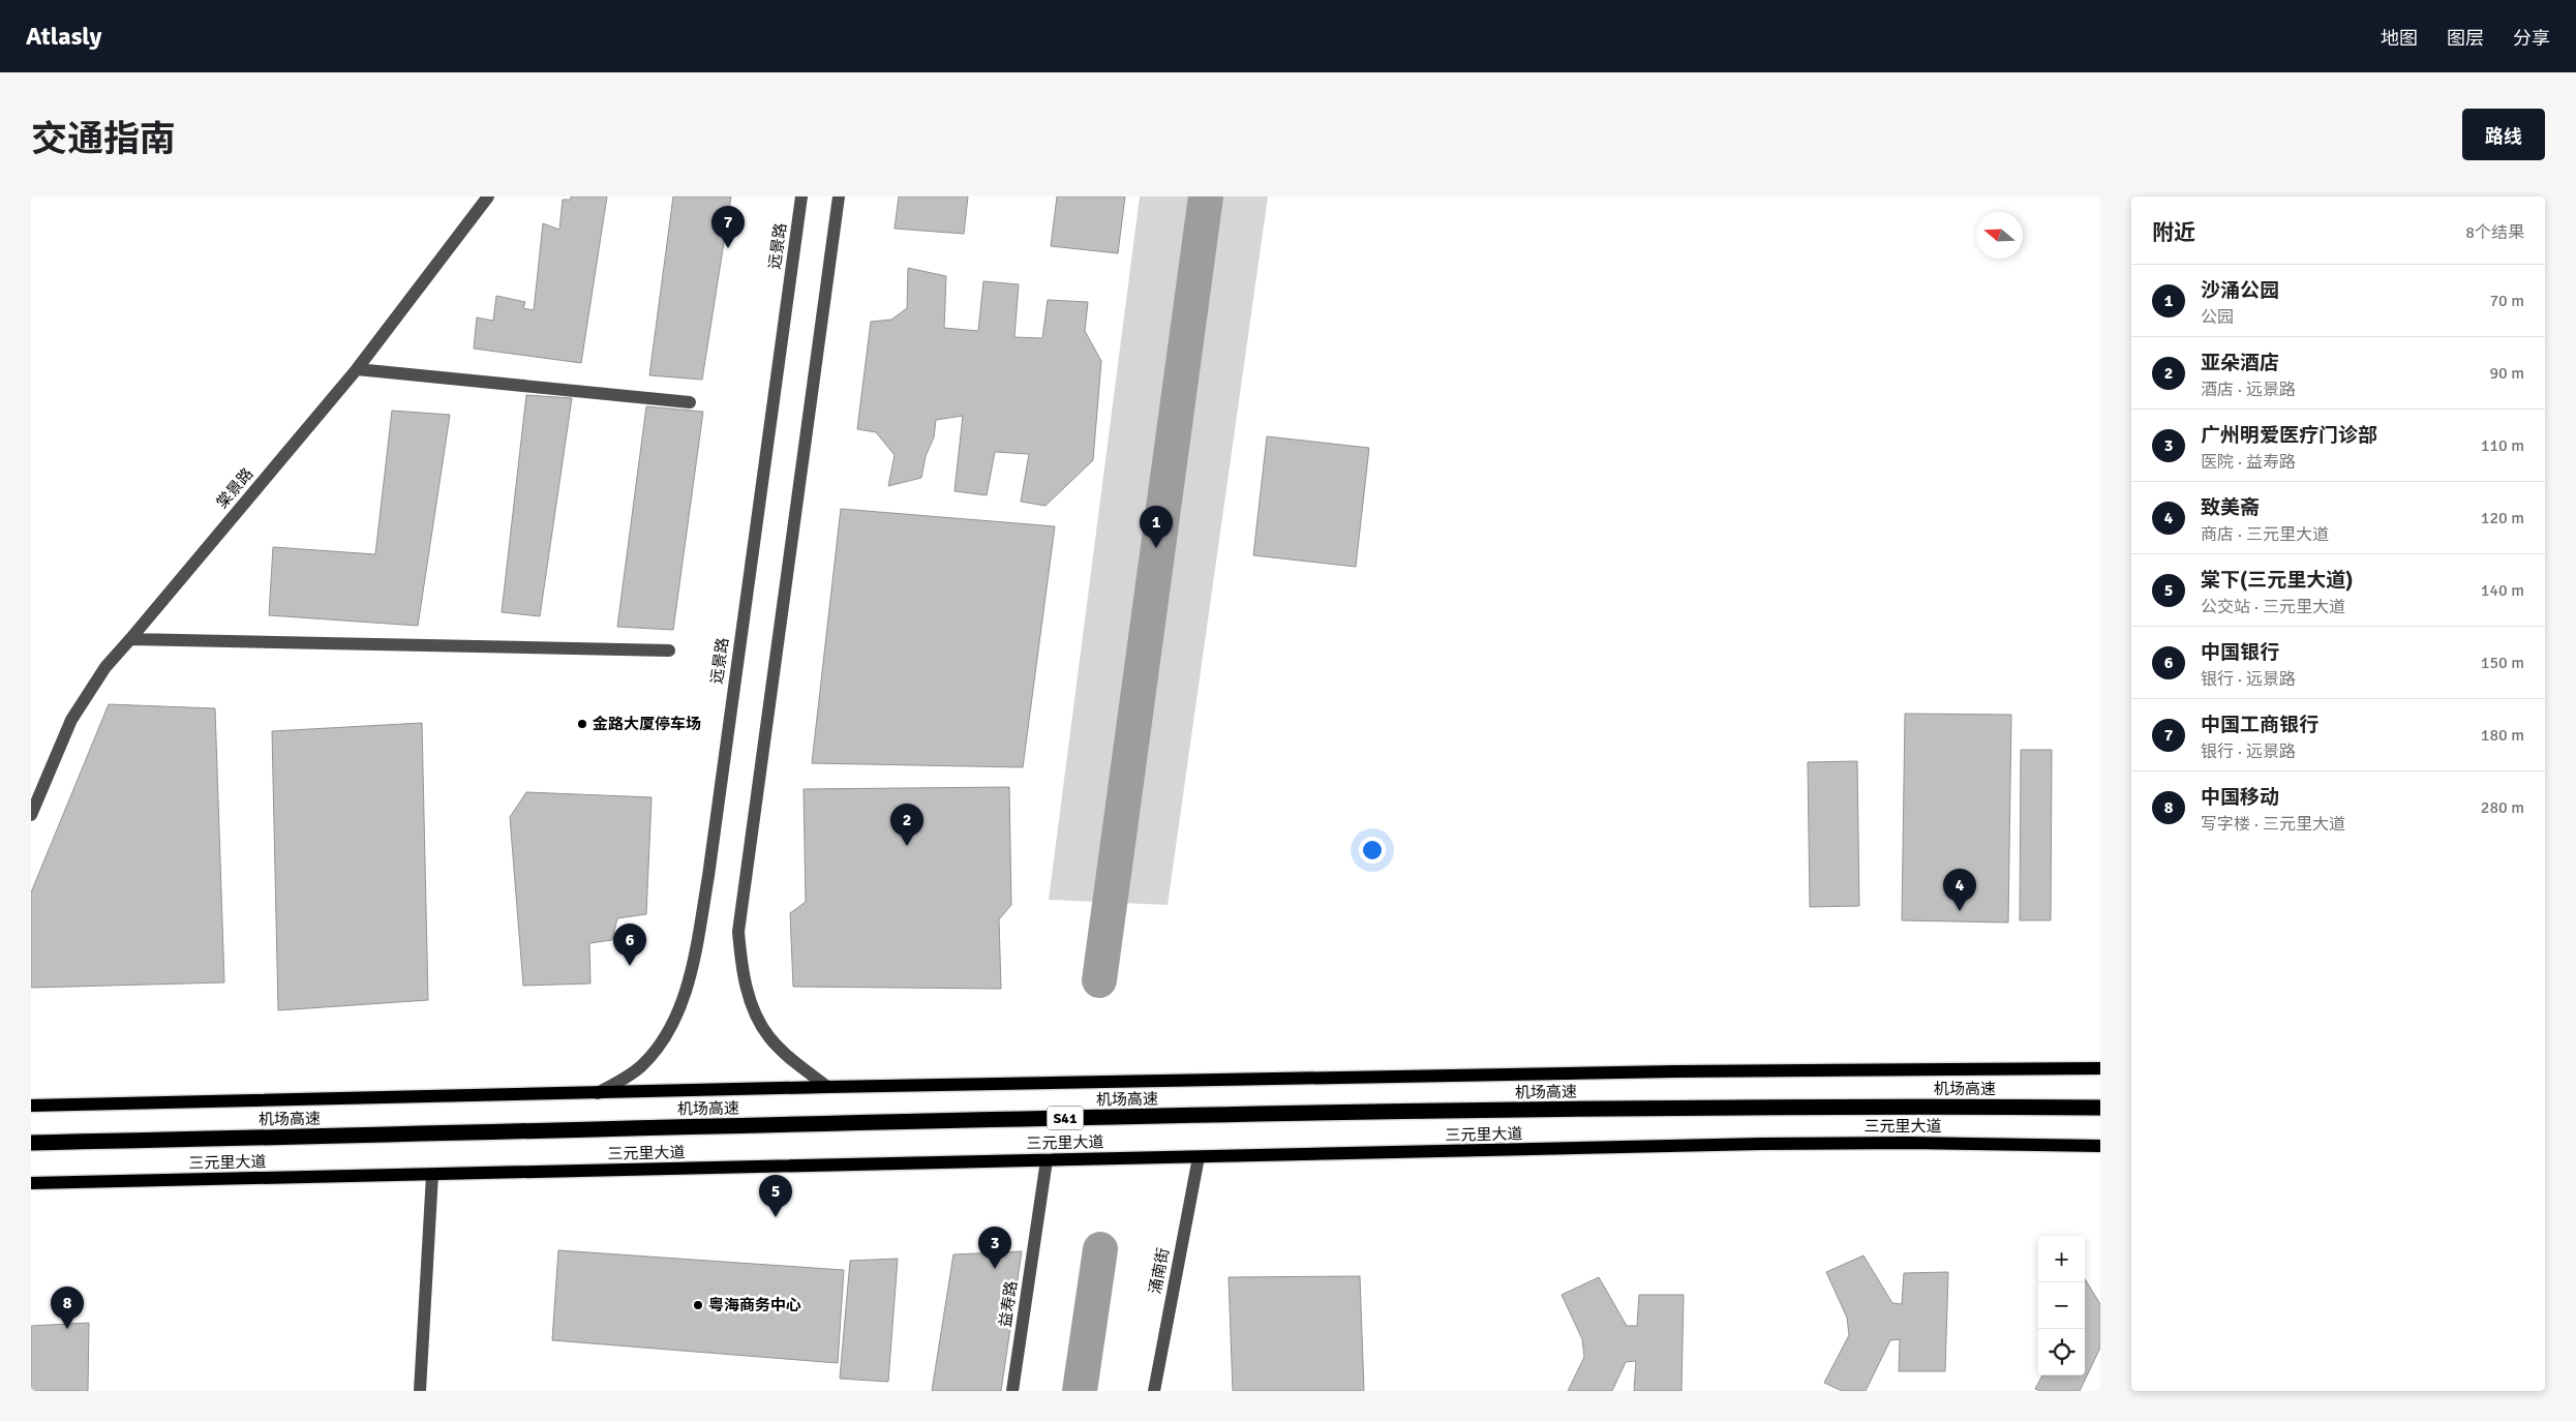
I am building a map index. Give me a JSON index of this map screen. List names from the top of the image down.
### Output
{
  "streets": {
    "highway": ["机场高速", "S41"],
    "main road": ["三元里大道"],
    "street": [
      "远景路",
      "棠景路",
      "涌南街",
      "益寿路"
    ]
  },
  "crossings": [
    ["三元里大道", "涌南街"],
    ["三元里大道", "益寿路"]
  ],
  "places": ["金路大厦停车场", "粤海商务中心"],
  "north": "left",
  "page": {
    "header": "Atlasly",
    "nav": ["地图", "图层", "分享"],
    "title": "交通指南",
    "buttons": "路线",
    "heading": ["附近", "8个结果"],
    "pins": [
      "7",
      "1",
      "2",
      "4",
      "6",
      "5",
      "3",
      "8"
    ],
    "list": [
      {
        "mark": "1",
        "name": "沙涌公园",
        "note": "公园",
        "value": "70 m"
      },
      {
        "mark": "2",
        "name": "亚朵酒店",
        "note": "酒店 · 远景路",
        "value": "90 m"
      },
      {
        "mark": "3",
        "name": "广州明爱医疗门诊部",
        "note": "医院 · 益寿路",
        "value": "110 m"
      },
      {
        "mark": "4",
        "name": "致美斋",
        "note": "商店 · 三元里大道",
        "value": "120 m"
      },
      {
        "mark": "5",
        "name": "棠下(三元里大道)",
        "note": "公交站 · 三元里大道",
        "value": "140 m"
      },
      {
        "mark": "6",
        "name": "中国银行",
        "note": "银行 · 远景路",
        "value": "150 m"
      },
      {
        "mark": "7",
        "name": "中国工商银行",
        "note": "银行 · 远景路",
        "value": "180 m"
      },
      {
        "mark": "8",
        "name": "中国移动",
        "note": "写字楼 · 三元里大道",
        "value": "280 m"
      }
    ],
    "map_buttons": ["+", "−"]
  }
}
